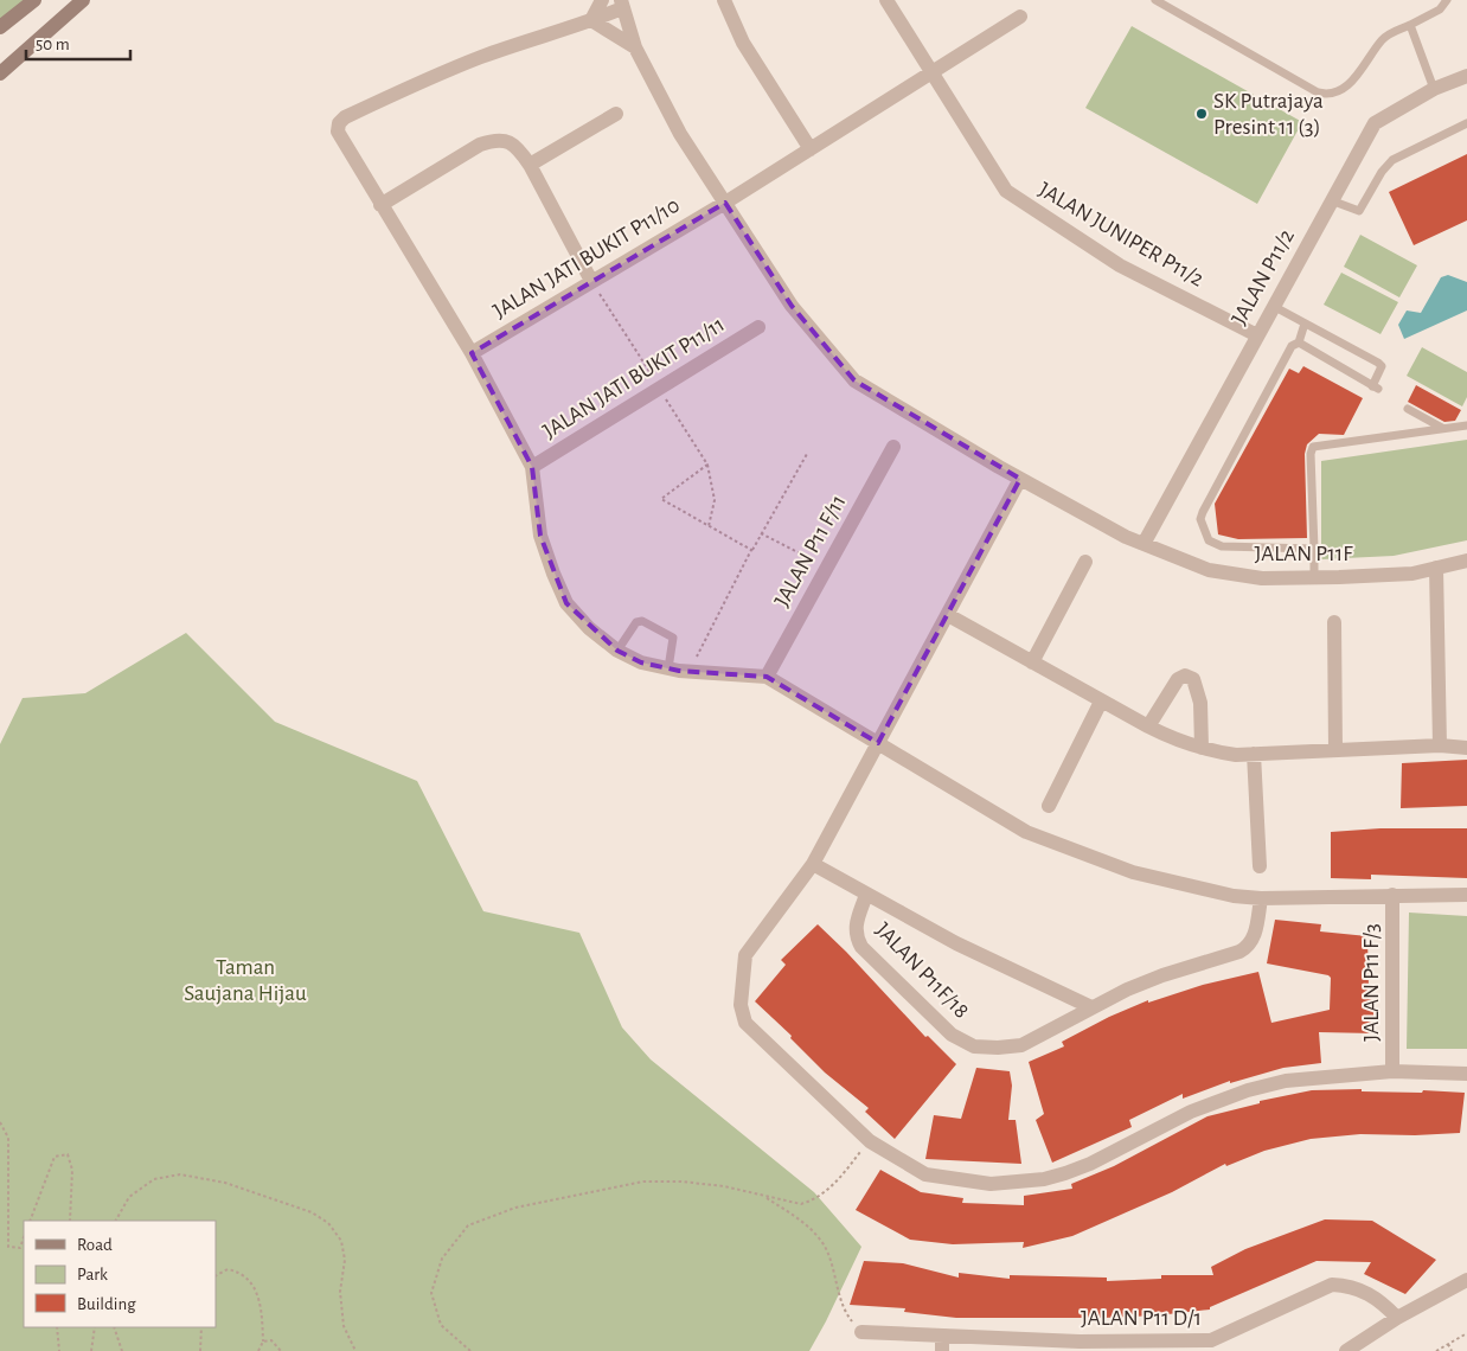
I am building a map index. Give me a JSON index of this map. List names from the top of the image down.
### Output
{
  "streets": {
    "street": [
      "JALAN JUNIPER P11/2",
      "JALAN JATI BUKIT P11/10",
      "JALAN P11/2",
      "JALAN JATI BUKIT P11/11",
      "JALAN P11 F/11",
      "JALAN P11F",
      "JALAN P11F/18",
      "JALAN P11 F/3",
      "JALAN P11 D/1"
    ]
  },
  "crossings": [
    ["JALAN JUNIPER P11/2", "JALAN JATI BUKIT P11/10"],
    ["JALAN JUNIPER P11/2", "JALAN P11/2"],
    ["JALAN JATI BUKIT P11/10", "JALAN P11F"],
    ["JALAN P11/2", "JALAN P11F"]
  ],
  "parks": ["Taman Saujana Hijau"],
  "places": ["SK Putrajaya Presint 11 (3)"],
  "legend": ["Road", "Park", "Building"],
  "scale_bar": "50 m"
}
